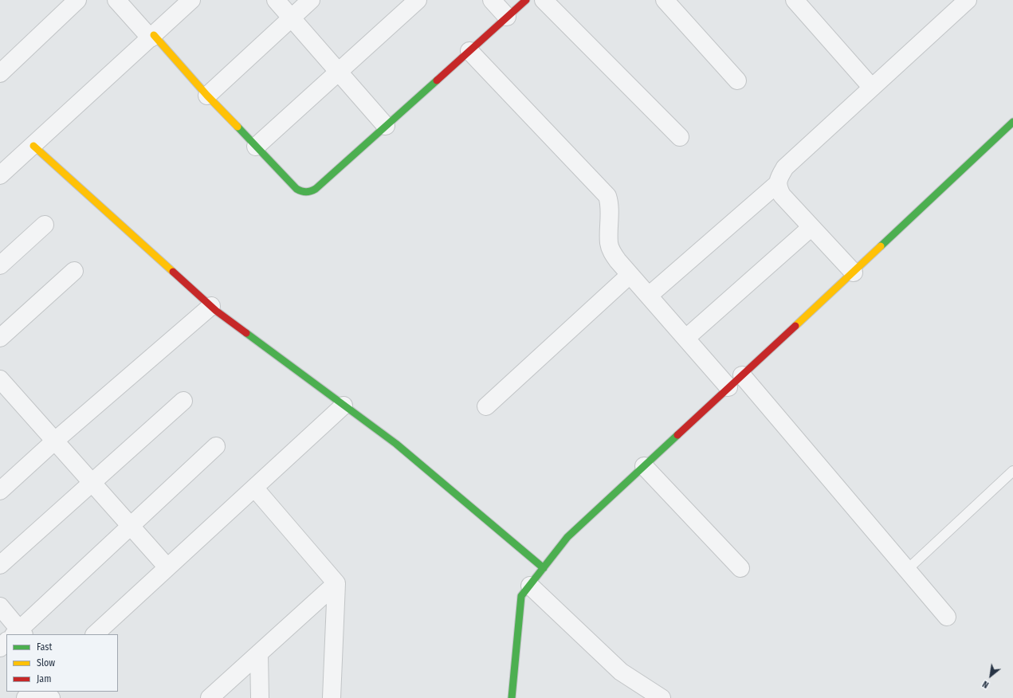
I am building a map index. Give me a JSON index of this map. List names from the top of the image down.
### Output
{
  "legend": ["Fast", "Slow", "Jam"],
  "north": "bottom left"
}
